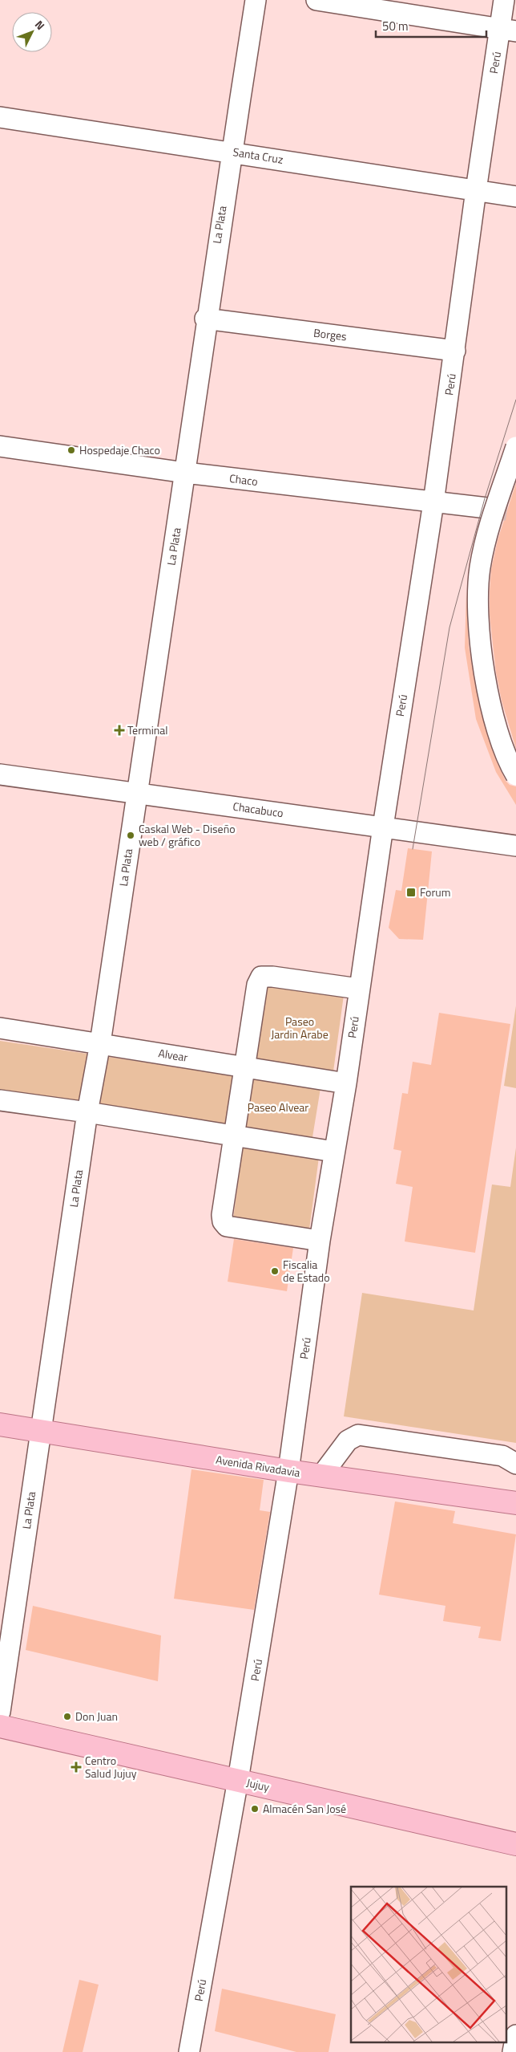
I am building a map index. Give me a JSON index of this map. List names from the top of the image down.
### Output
{
  "streets": {
    "main road": ["Avenida Rivadavia", "Jujuy"],
    "street": [
      "Perú",
      "Santa Cruz",
      "La Plata",
      "Borges",
      "Chaco",
      "Chacabuco",
      "Alvear"
    ]
  },
  "crossings": [
    ["Perú", "Santa Cruz"],
    ["Perú", "Borges"],
    ["Perú", "Chaco"],
    ["Perú", "Chacabuco"],
    ["Perú", "Alvear"],
    ["Perú", "Avenida Rivadavia"],
    ["Perú", "Jujuy"],
    ["Santa Cruz", "La Plata"],
    ["La Plata", "Borges"],
    ["La Plata", "Chaco"],
    ["La Plata", "Chacabuco"],
    ["La Plata", "Alvear"],
    ["La Plata", "Avenida Rivadavia"]
  ],
  "parks": ["Paseo Jardin Arabe", "Paseo Alvear"],
  "places": {
    "other": [
      "Hospedaje Chaco",
      "Caskal Web - Diseño web / gráfico",
      "Fiscalia de Estado",
      "Don Juan",
      "Almacén San José"
    ],
    "health": ["Terminal", "Centro Salud Jujuy"],
    "transit": ["Forum"]
  },
  "scale_bar": "50 m",
  "north": "top right"
}
